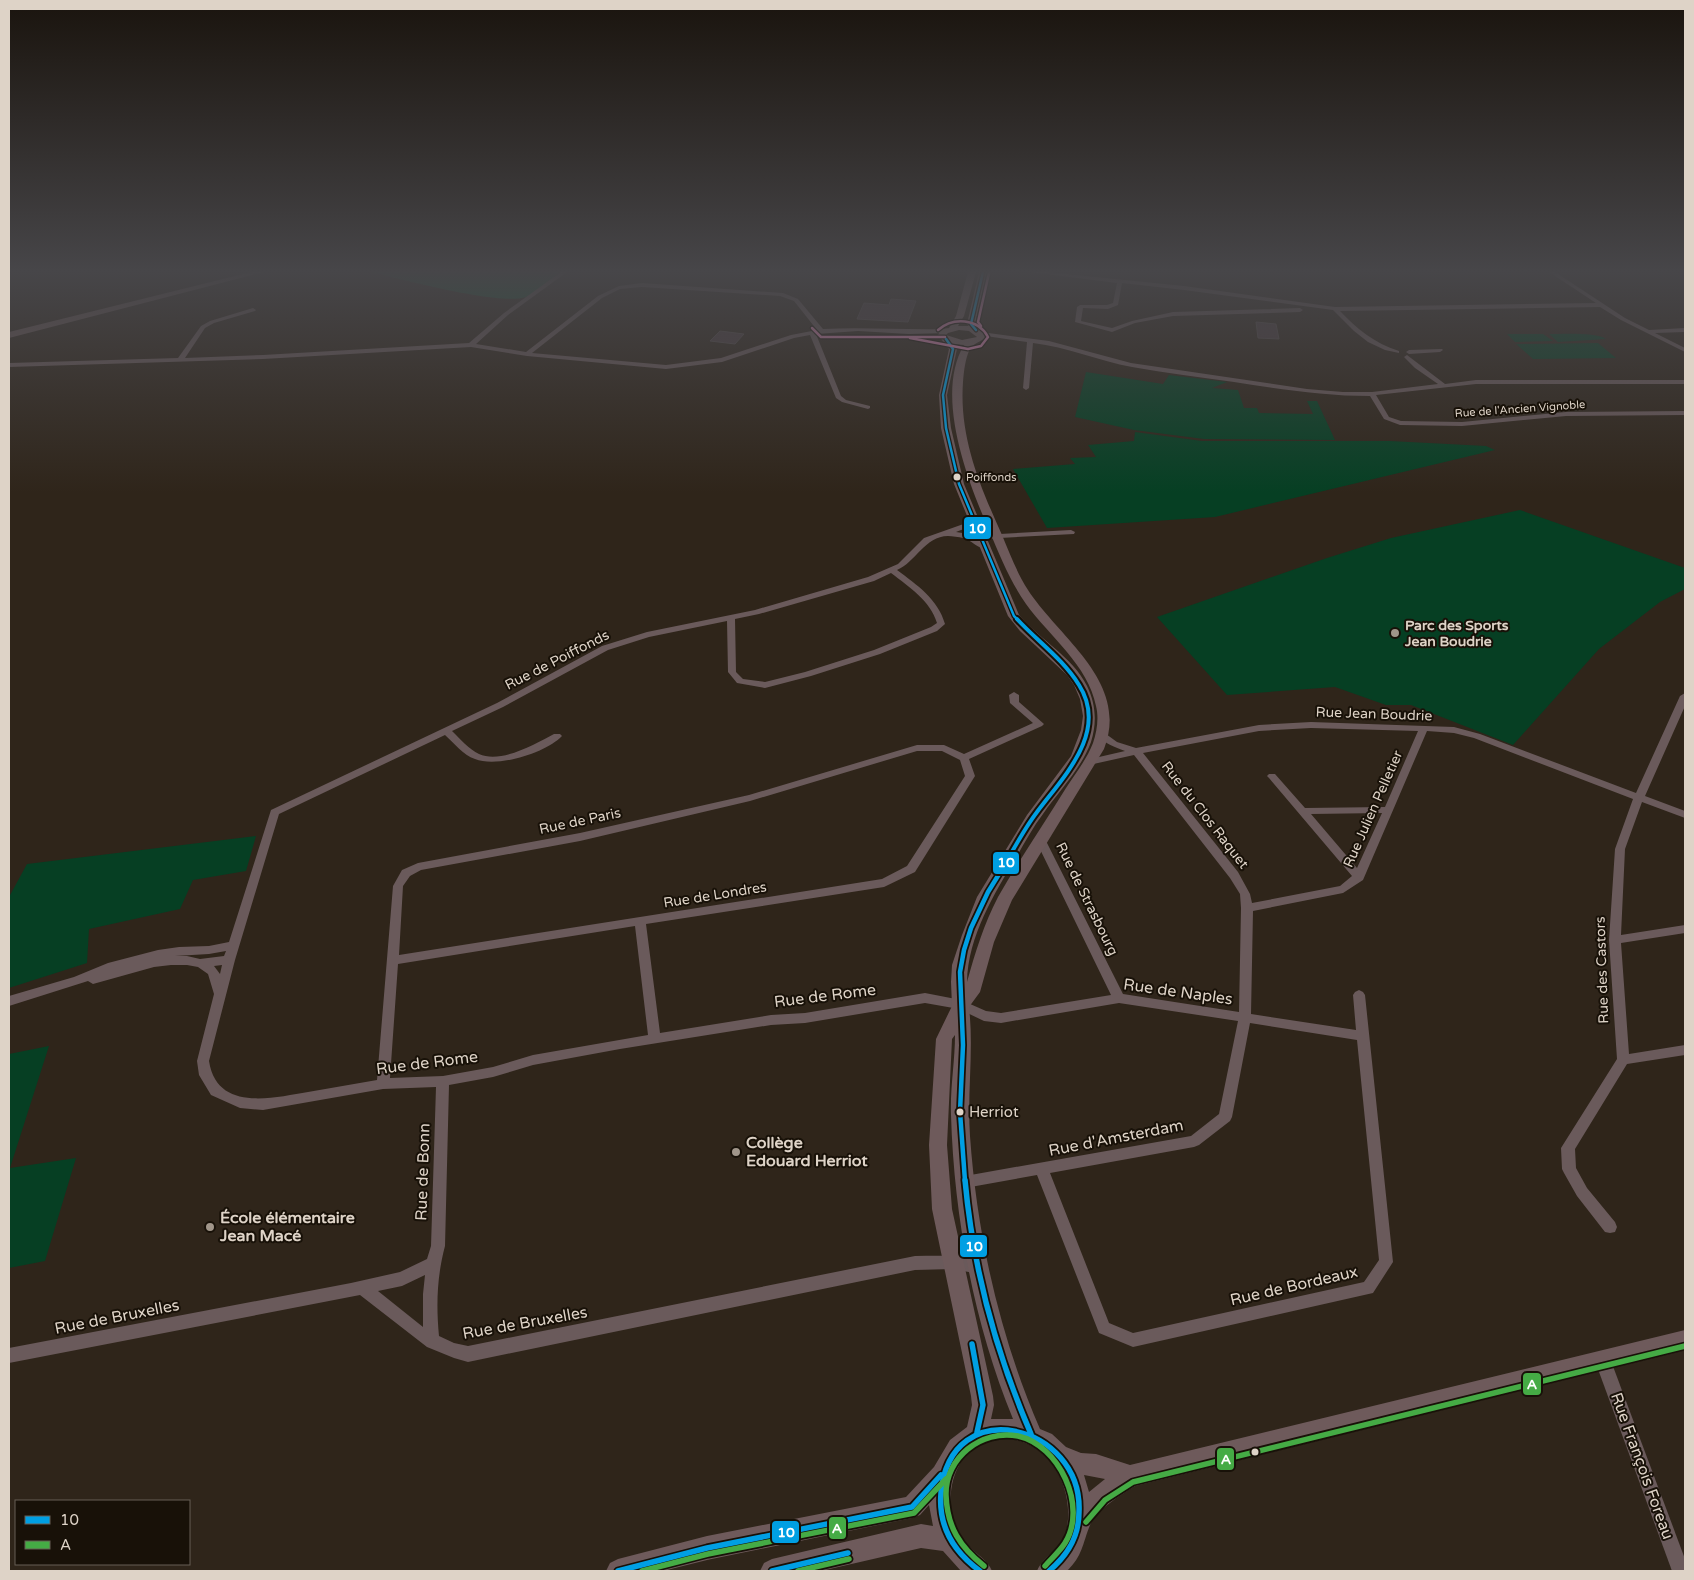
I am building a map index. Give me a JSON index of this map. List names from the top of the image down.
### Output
{
  "streets": {
    "street": [
      "Rue de l'Ancien Vignoble",
      "Rue de Poiffonds",
      "Rue Jean Boudrie",
      "Rue Julien Pelletier",
      "Rue du Clos Raquet",
      "Rue de Paris",
      "Rue de Londres",
      "Rue de Strasbourg",
      "Rue des Castors",
      "Rue de Naples",
      "Rue de Rome",
      "Rue d'Amsterdam",
      "Rue de Bonn",
      "Rue de Bordeaux",
      "Rue de Bruxelles",
      "Rue François Foreau"
    ]
  },
  "crossings": [
    ["Rue de Poiffonds", "Rue de Rome"],
    ["Rue Jean Boudrie", "Rue Julien Pelletier"],
    ["Rue Jean Boudrie", "Rue du Clos Raquet"],
    ["Rue Jean Boudrie", "Rue des Castors"],
    ["Rue Julien Pelletier", "Rue du Clos Raquet"],
    ["Rue du Clos Raquet", "Rue de Naples"],
    ["Rue du Clos Raquet", "Rue d'Amsterdam"],
    ["Rue de Paris", "Rue de Londres"],
    ["Rue de Paris", "Rue de Rome"],
    ["Rue de Strasbourg", "Rue de Naples"],
    ["Rue de Naples", "Rue de Rome"],
    ["Rue de Naples", "Rue d'Amsterdam"],
    ["Rue de Naples", "Rue de Bordeaux"],
    ["Rue de Rome", "Rue de Bonn"],
    ["Rue d'Amsterdam", "Rue de Bordeaux"],
    ["Rue de Bonn", "Rue de Bruxelles"]
  ],
  "places": [
    "Poiffonds",
    "Parc des Sports Jean Boudrie",
    "Herriot",
    "Collège Edouard Herriot",
    "École élémentaire Jean Macé"
  ],
  "lines": ["transit line 10", "transit line A"],
  "legend": ["10", "A"]
}
